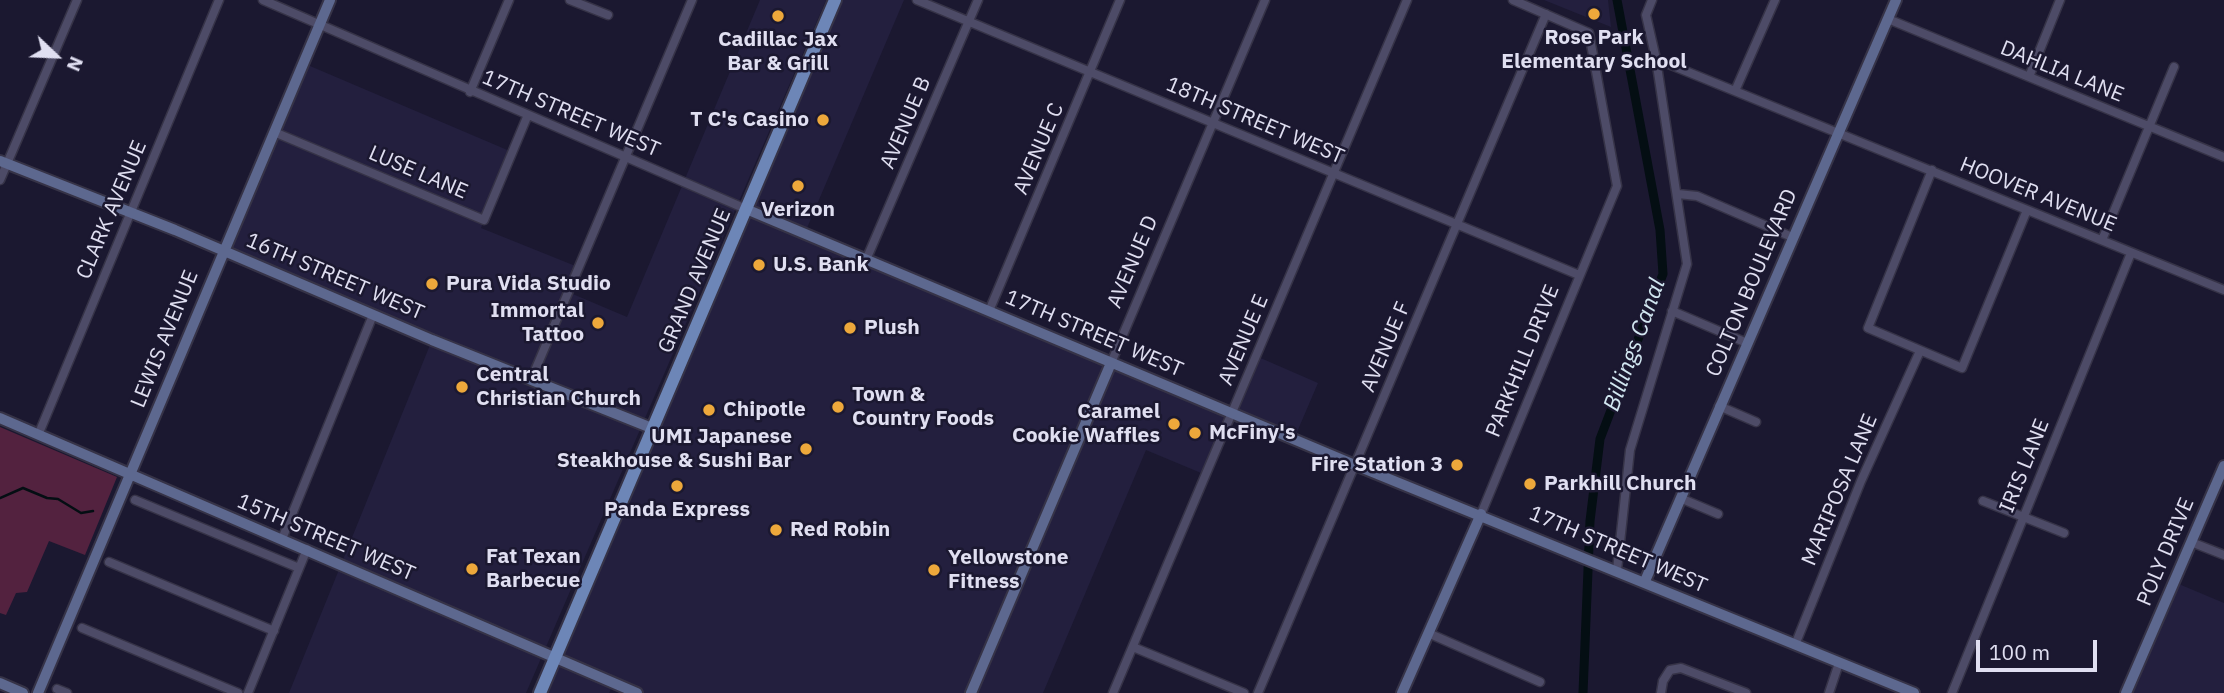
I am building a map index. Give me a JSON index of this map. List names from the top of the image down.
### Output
{
  "streets": {
    "main road": ["GRAND AVENUE"],
    "street": [
      "DAHLIA LANE",
      "17TH STREET WEST",
      "18TH STREET WEST",
      "AVENUE B",
      "AVENUE C",
      "LUSE LANE",
      "HOOVER AVENUE",
      "CLARK AVENUE",
      "AVENUE D",
      "16TH STREET WEST",
      "COLTON BOULEVARD",
      "LEWIS AVENUE",
      "AVENUE E",
      "AVENUE F",
      "PARKHILL DRIVE",
      "IRIS LANE",
      "MARIPOSA LANE",
      "15TH STREET WEST",
      "POLY DRIVE"
    ]
  },
  "crossings": [
    ["DAHLIA LANE", "COLTON BOULEVARD"],
    ["17TH STREET WEST", "AVENUE B"],
    ["17TH STREET WEST", "AVENUE C"],
    ["17TH STREET WEST", "LUSE LANE"],
    ["17TH STREET WEST", "AVENUE D"],
    ["17TH STREET WEST", "GRAND AVENUE"],
    ["17TH STREET WEST", "COLTON BOULEVARD"],
    ["17TH STREET WEST", "LEWIS AVENUE"],
    ["17TH STREET WEST", "AVENUE E"],
    ["17TH STREET WEST", "AVENUE F"],
    ["17TH STREET WEST", "PARKHILL DRIVE"],
    ["17TH STREET WEST", "MARIPOSA LANE"],
    ["18TH STREET WEST", "AVENUE B"],
    ["18TH STREET WEST", "AVENUE C"],
    ["18TH STREET WEST", "AVENUE D"],
    ["18TH STREET WEST", "AVENUE E"],
    ["18TH STREET WEST", "AVENUE F"],
    ["18TH STREET WEST", "PARKHILL DRIVE"],
    ["LUSE LANE", "LEWIS AVENUE"],
    ["HOOVER AVENUE", "COLTON BOULEVARD"],
    ["HOOVER AVENUE", "IRIS LANE"],
    ["CLARK AVENUE", "16TH STREET WEST"],
    ["CLARK AVENUE", "15TH STREET WEST"],
    ["16TH STREET WEST", "GRAND AVENUE"],
    ["16TH STREET WEST", "LEWIS AVENUE"],
    ["GRAND AVENUE", "15TH STREET WEST"],
    ["LEWIS AVENUE", "15TH STREET WEST"],
    ["AVENUE F", "PARKHILL DRIVE"]
  ],
  "water": ["Billings Canal"],
  "places": [
    "Rose Park Elementary School",
    "Cadillac Jax Bar & Grill",
    "T C's Casino",
    "Verizon",
    "U.S. Bank",
    "Pura Vida Studio",
    "Immortal Tattoo",
    "Plush",
    "Central Christian Church",
    "Town & Country Foods",
    "Chipotle",
    "Caramel Cookie Waffles",
    "McFiny's",
    "UMI Japanese Steakhouse & Sushi Bar",
    "Fire Station 3",
    "Parkhill Church",
    "Panda Express",
    "Red Robin",
    "Fat Texan Barbecue",
    "Yellowstone Fitness"
  ],
  "scale_bar": "100 m",
  "north": "bottom right"
}
